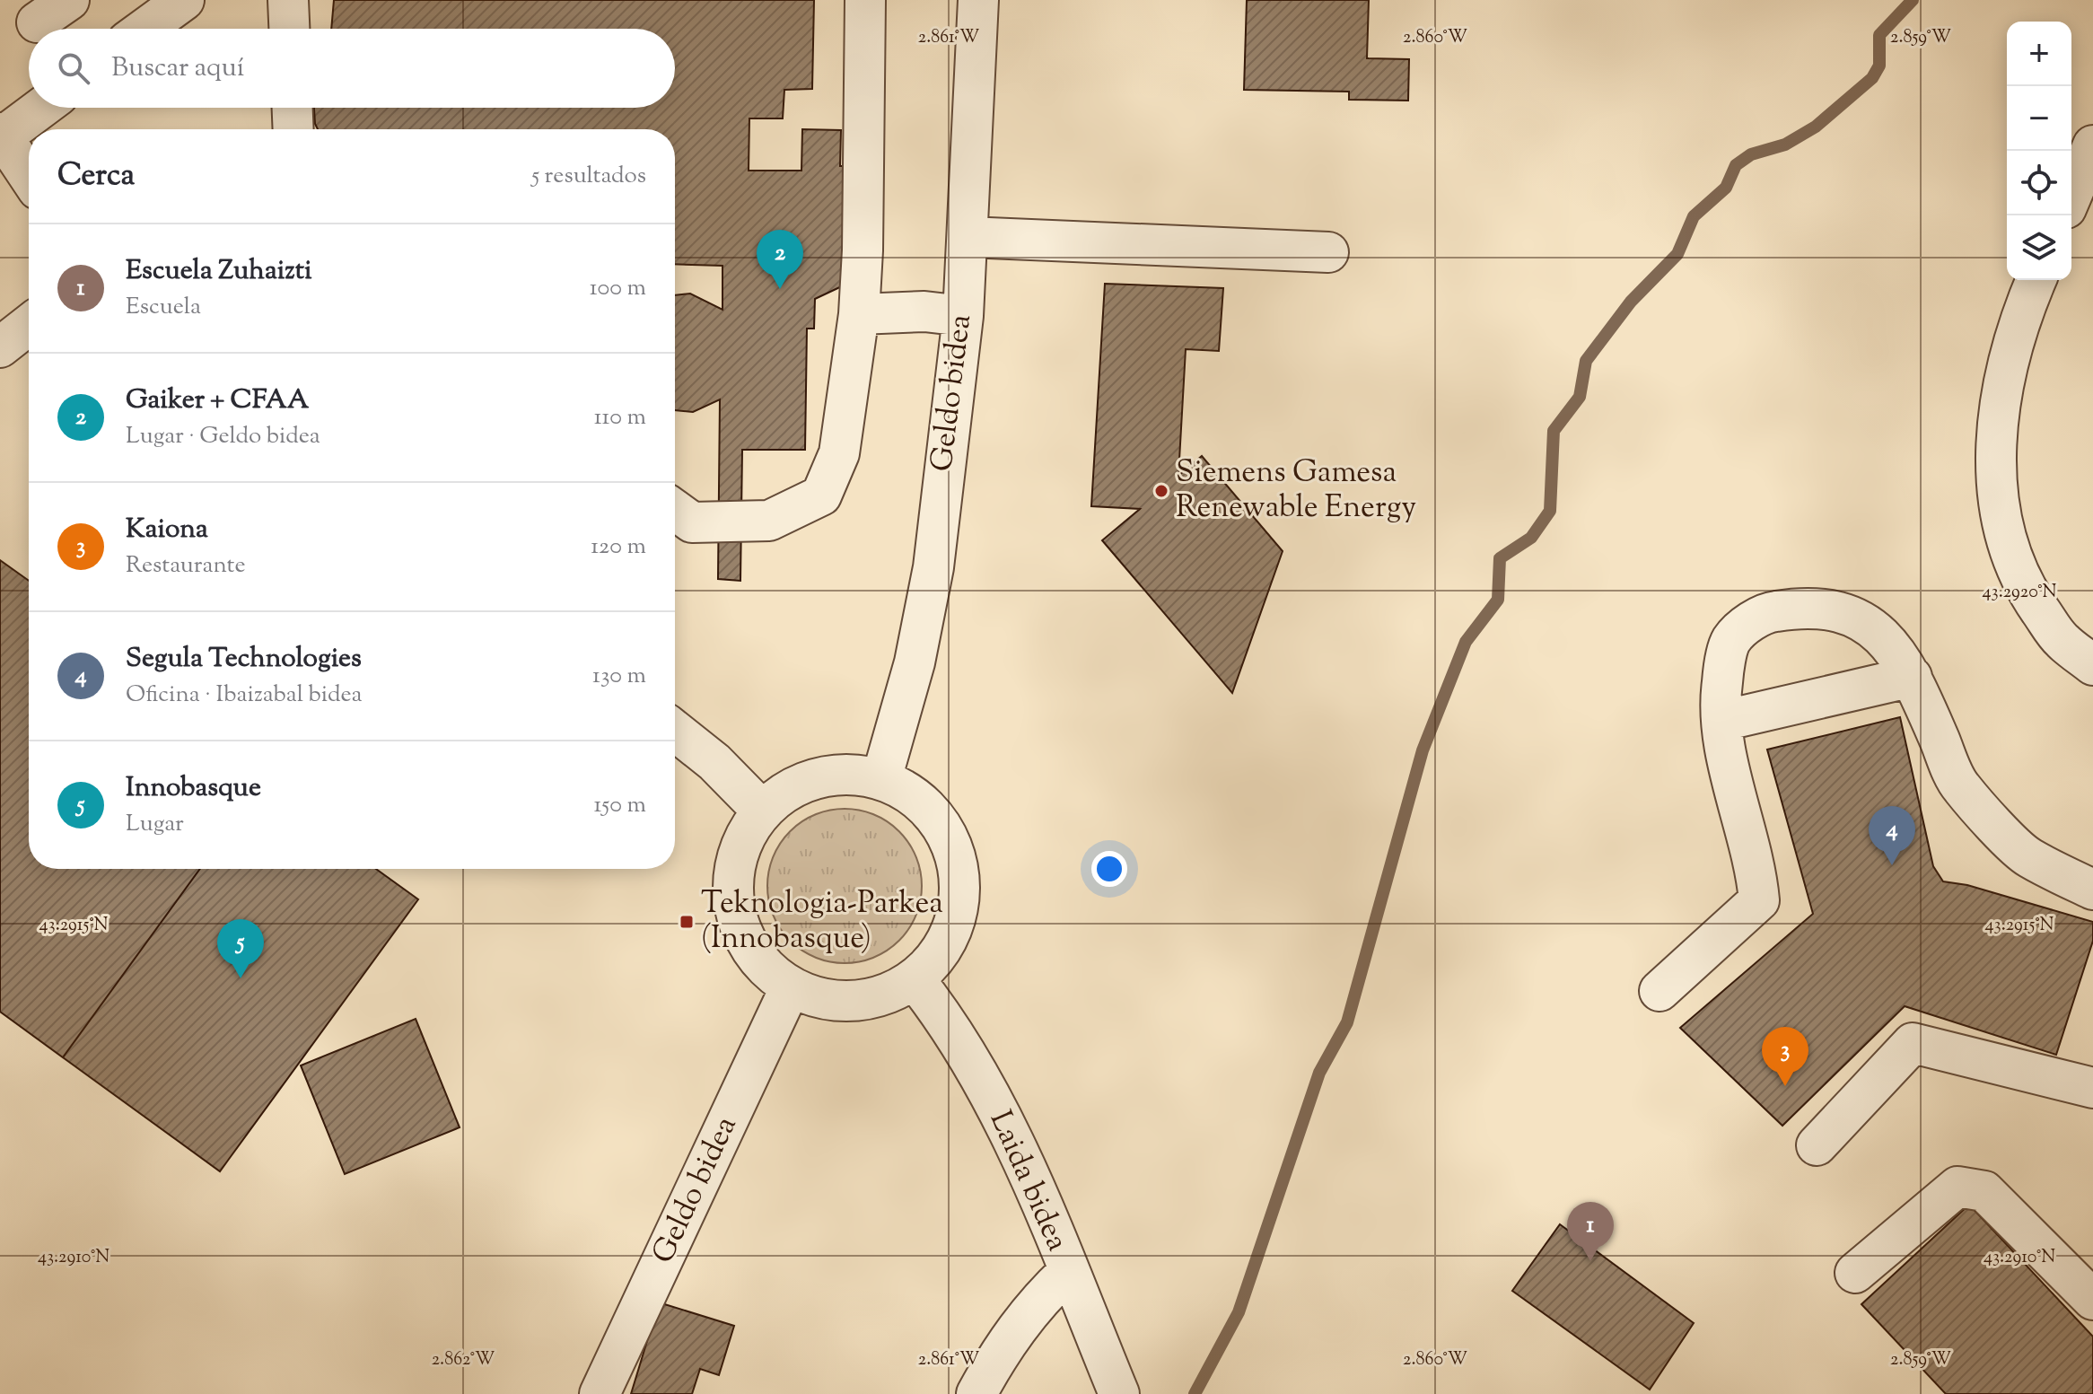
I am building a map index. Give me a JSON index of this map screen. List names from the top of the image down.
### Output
{
  "streets": {
    "street": ["Geldo bidea", "Laida bidea"]
  },
  "crossings": [
    ["Geldo bidea", "Laida bidea"]
  ],
  "places": {
    "other": ["Siemens Gamesa Renewable Energy"],
    "transit": ["Teknologia-Parkea (Innobasque)"]
  },
  "page": {
    "map_buttons": ["+", "−"],
    "search": "Buscar aquí",
    "heading": ["Cerca", "5 resultados"],
    "list": [
      {
        "mark": "1",
        "name": "Escuela Zuhaizti",
        "note": "Escuela",
        "value": "100 m"
      },
      {
        "mark": "2",
        "name": "Gaiker + CFAA",
        "note": "Lugar · Geldo bidea",
        "value": "110 m"
      },
      {
        "mark": "3",
        "name": "Kaiona",
        "note": "Restaurante",
        "value": "120 m"
      },
      {
        "mark": "4",
        "name": "Segula Technologies",
        "note": "Oficina · Ibaizabal bidea",
        "value": "130 m"
      },
      {
        "mark": "5",
        "name": "Innobasque",
        "note": "Lugar",
        "value": "150 m"
      }
    ],
    "pins": [
      "2",
      "4",
      "5",
      "3",
      "1"
    ]
  },
  "coordinates": [
    "2.861°W",
    "2.860°W",
    "2.859°W",
    "43.2920°N",
    "43.2915°N",
    "43.2910°N",
    "2.862°W"
  ]
}
